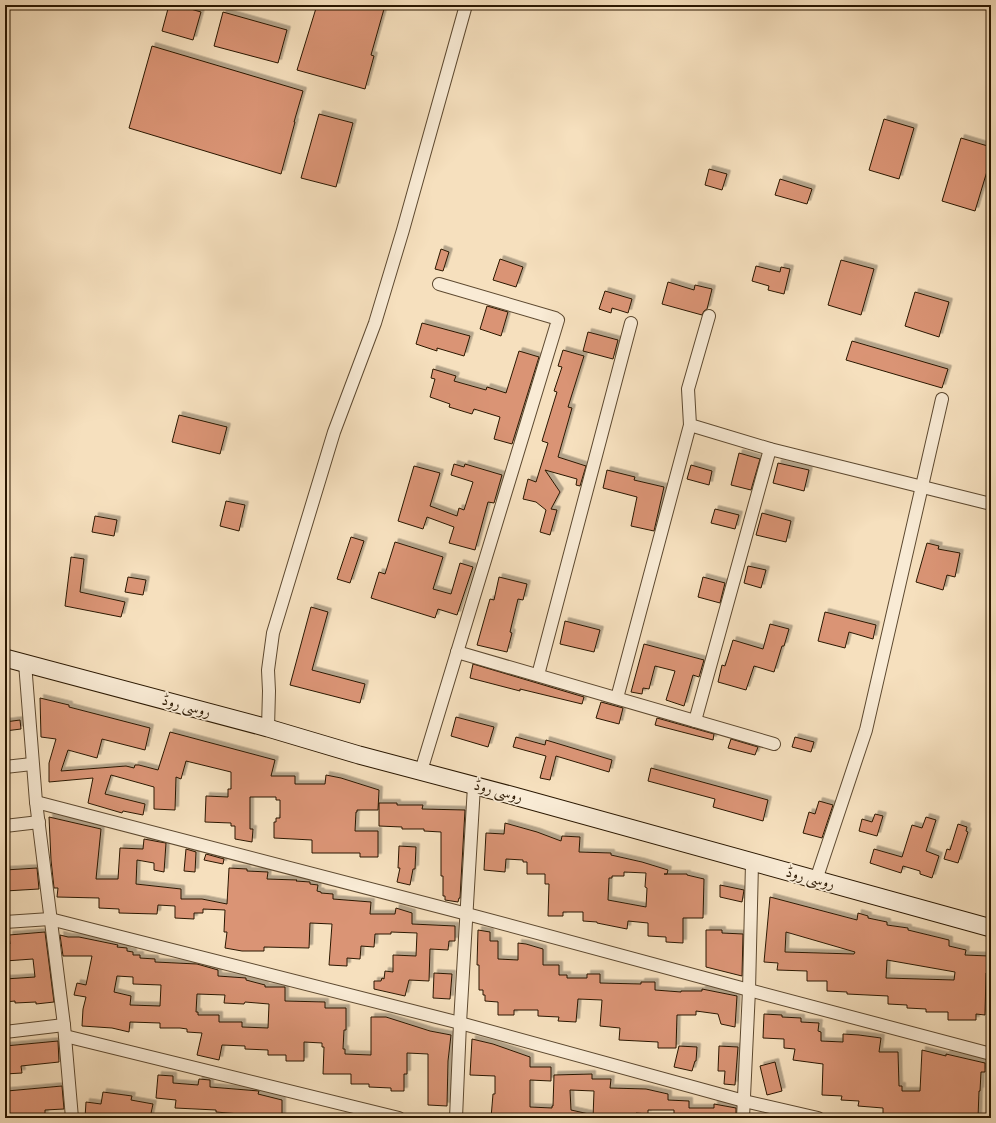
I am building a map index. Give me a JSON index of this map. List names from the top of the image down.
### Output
{
  "streets": {
    "main road": ["روسی روڈ"]
  }
}
